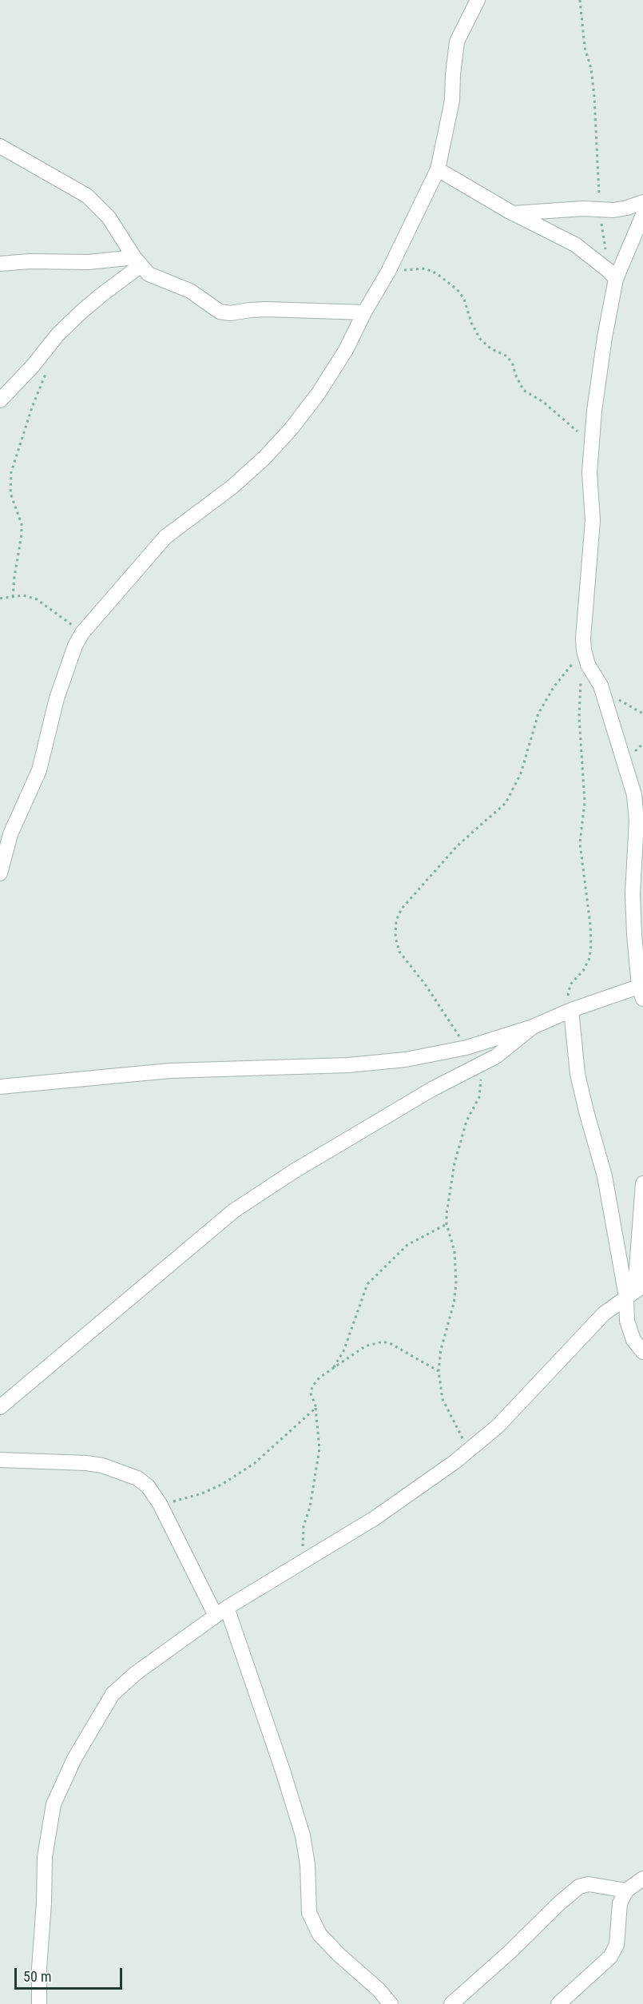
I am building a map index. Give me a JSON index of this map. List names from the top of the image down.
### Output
{
  "scale_bar": "50 m"
}
